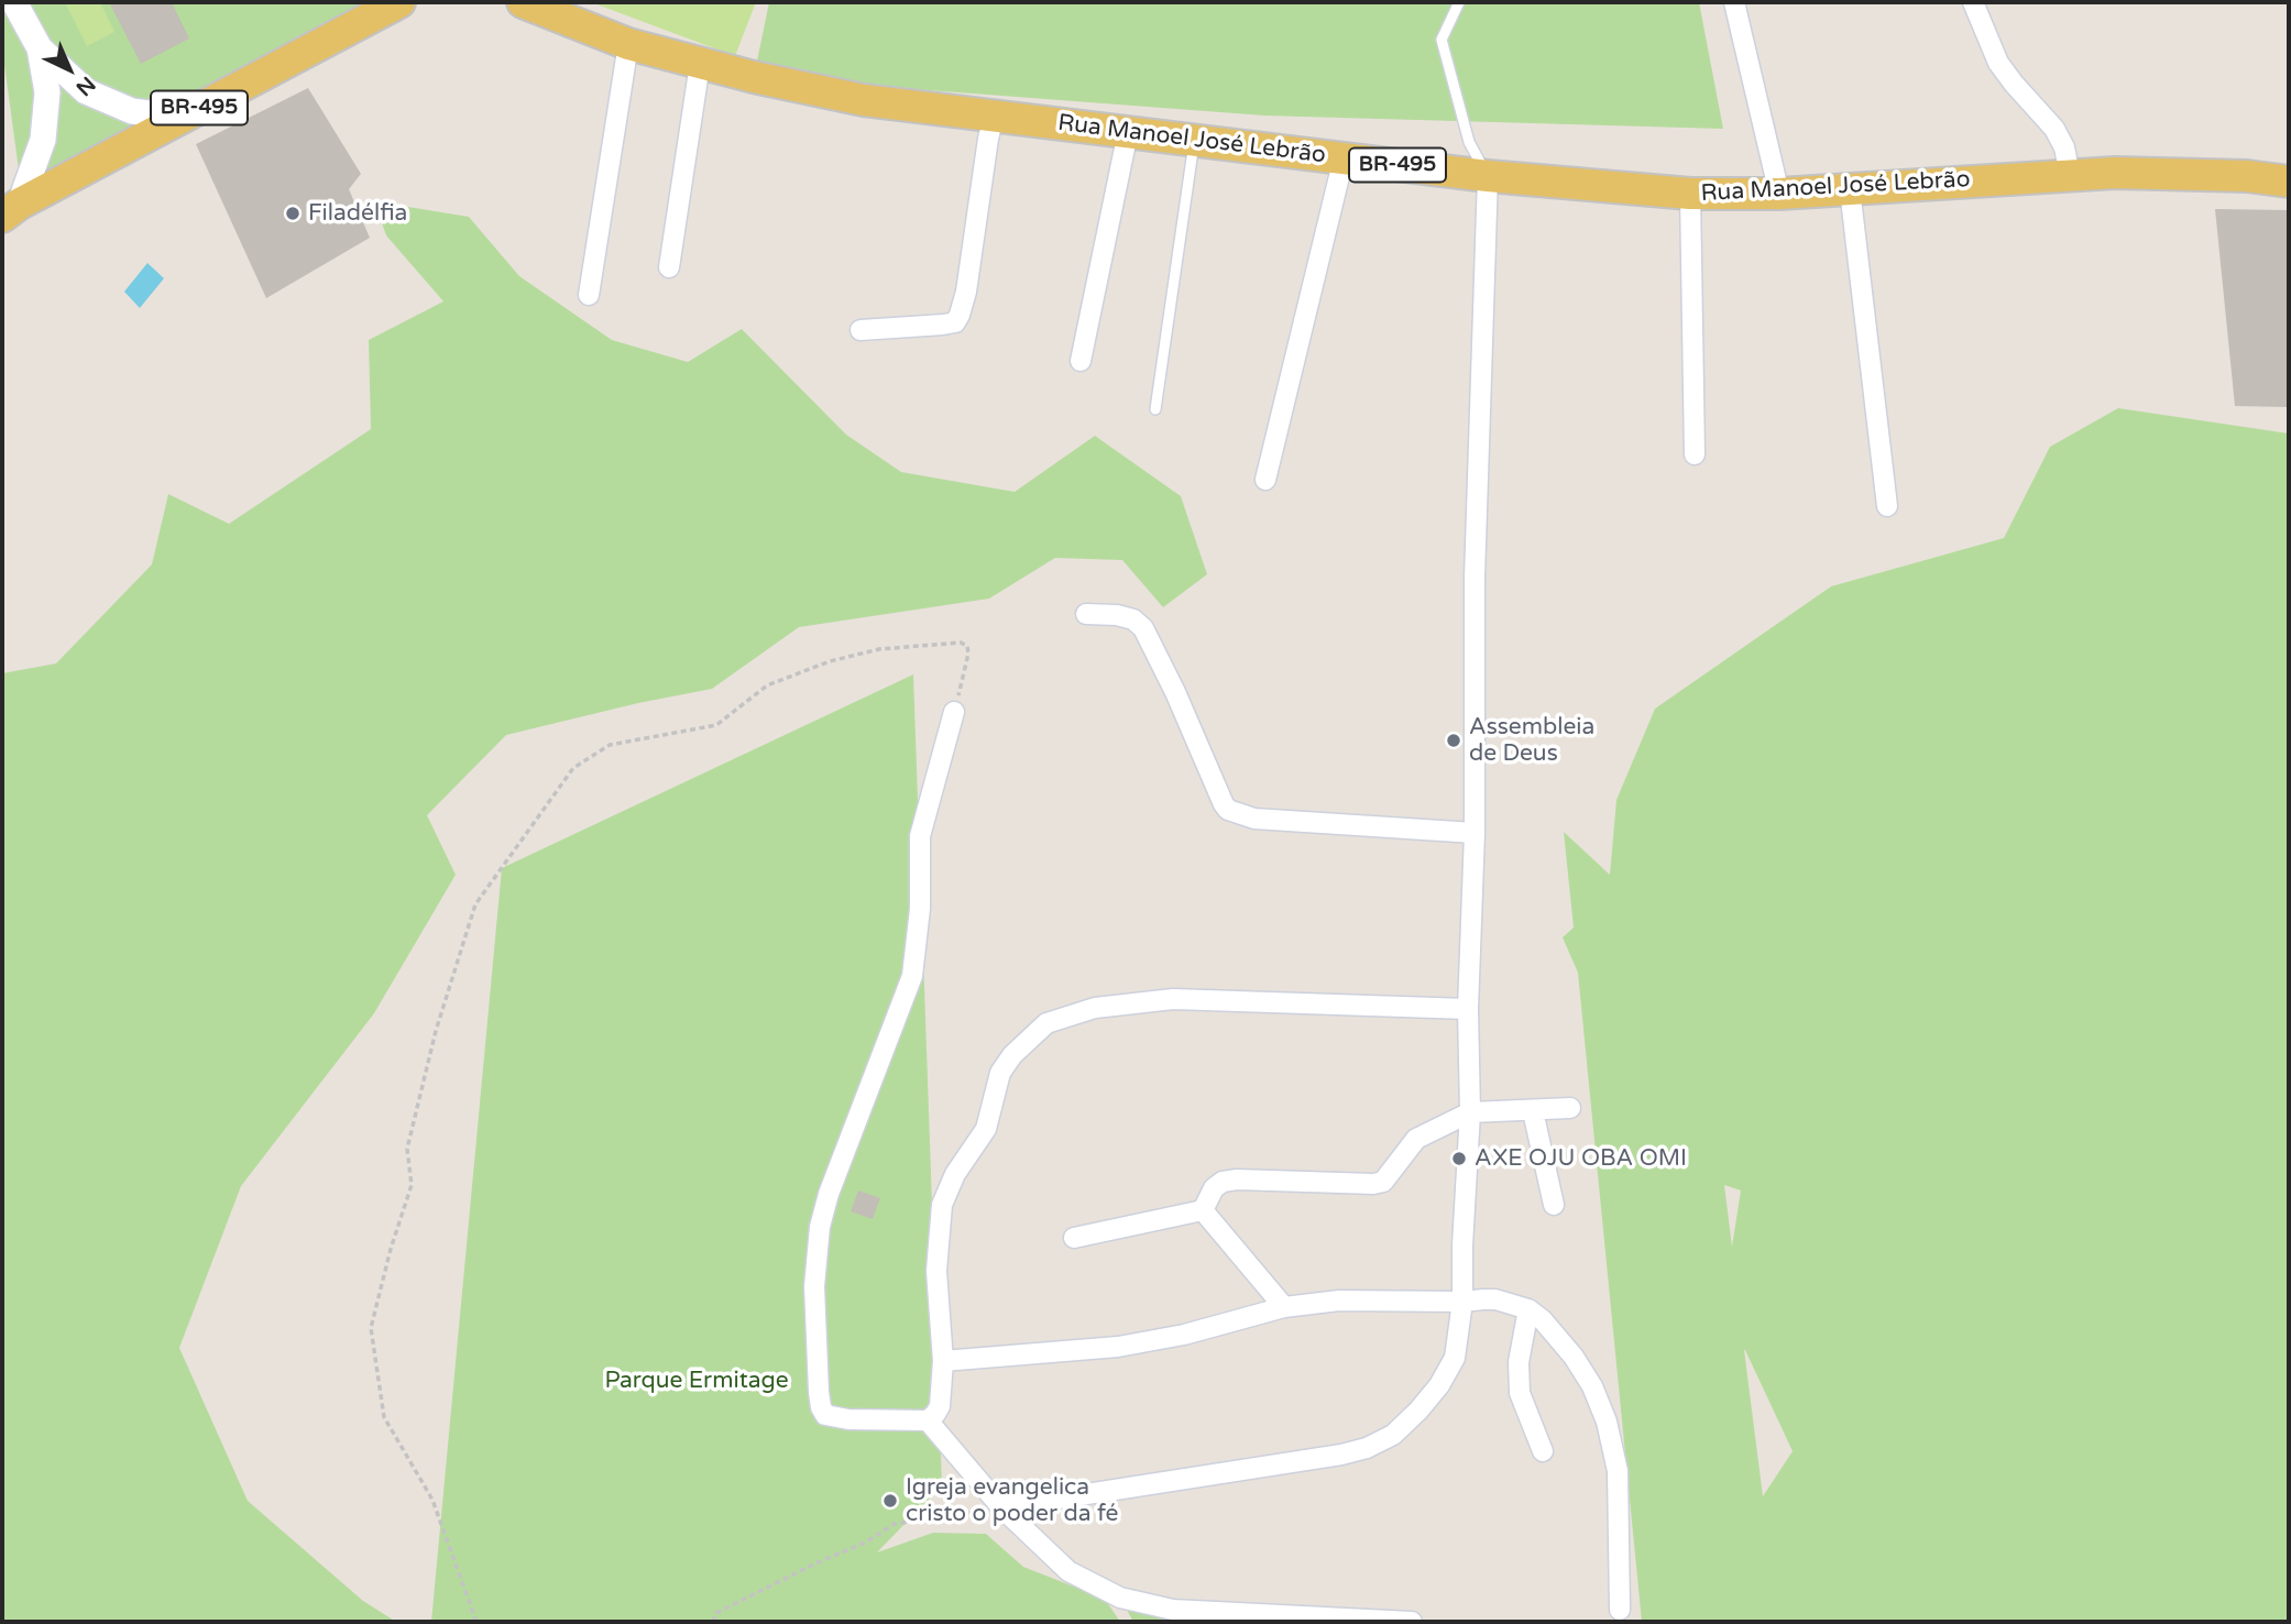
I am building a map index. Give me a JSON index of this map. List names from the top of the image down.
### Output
{
  "streets": {
    "main road": ["BR-495", "Rua Manoel José Lebrão"]
  },
  "parks": ["Parque Ermitage"],
  "places": [
    "Filadélfia",
    "Assembleia de Deus",
    "AXE OJU OBA OMI",
    "Igreja evangelica cristo o poder da fé"
  ],
  "north": "bottom right"
}
